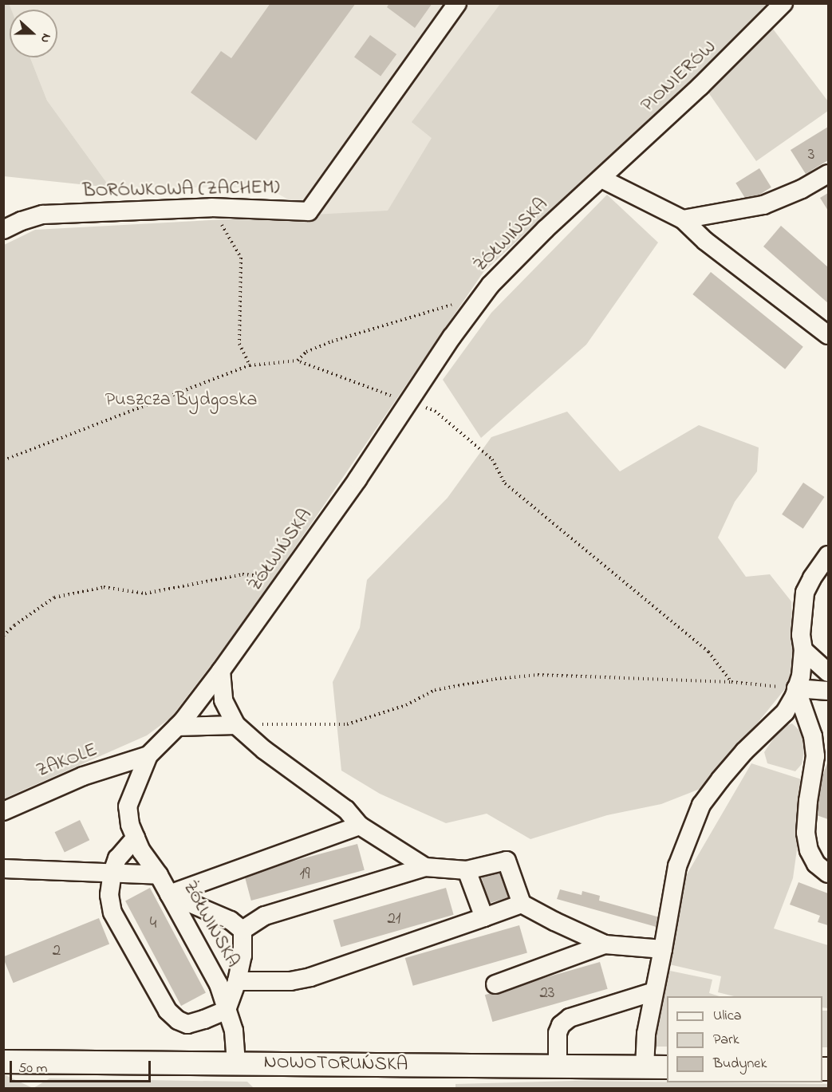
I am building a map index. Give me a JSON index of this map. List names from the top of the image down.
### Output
{
  "streets": {
    "main road": ["NOWOTORUŃSKA"],
    "street": [
      "PIONIERÓW",
      "BORÓWKOWA (ZACHEM)",
      "ŻÓŁWIŃSKA",
      "ZAKOLE"
    ]
  },
  "crossings": [
    ["PIONIERÓW", "ŻÓŁWIŃSKA"],
    ["ŻÓŁWIŃSKA", "ZAKOLE"],
    ["ŻÓŁWIŃSKA", "NOWOTORUŃSKA"]
  ],
  "parks": ["Puszcza Bydgoska"],
  "house_numbers": [
    "3",
    "19",
    "21",
    "4",
    "2",
    "23"
  ],
  "legend": ["Ulica", "Park", "Budynek"],
  "scale_bar": "50 m",
  "north": "right"
}
